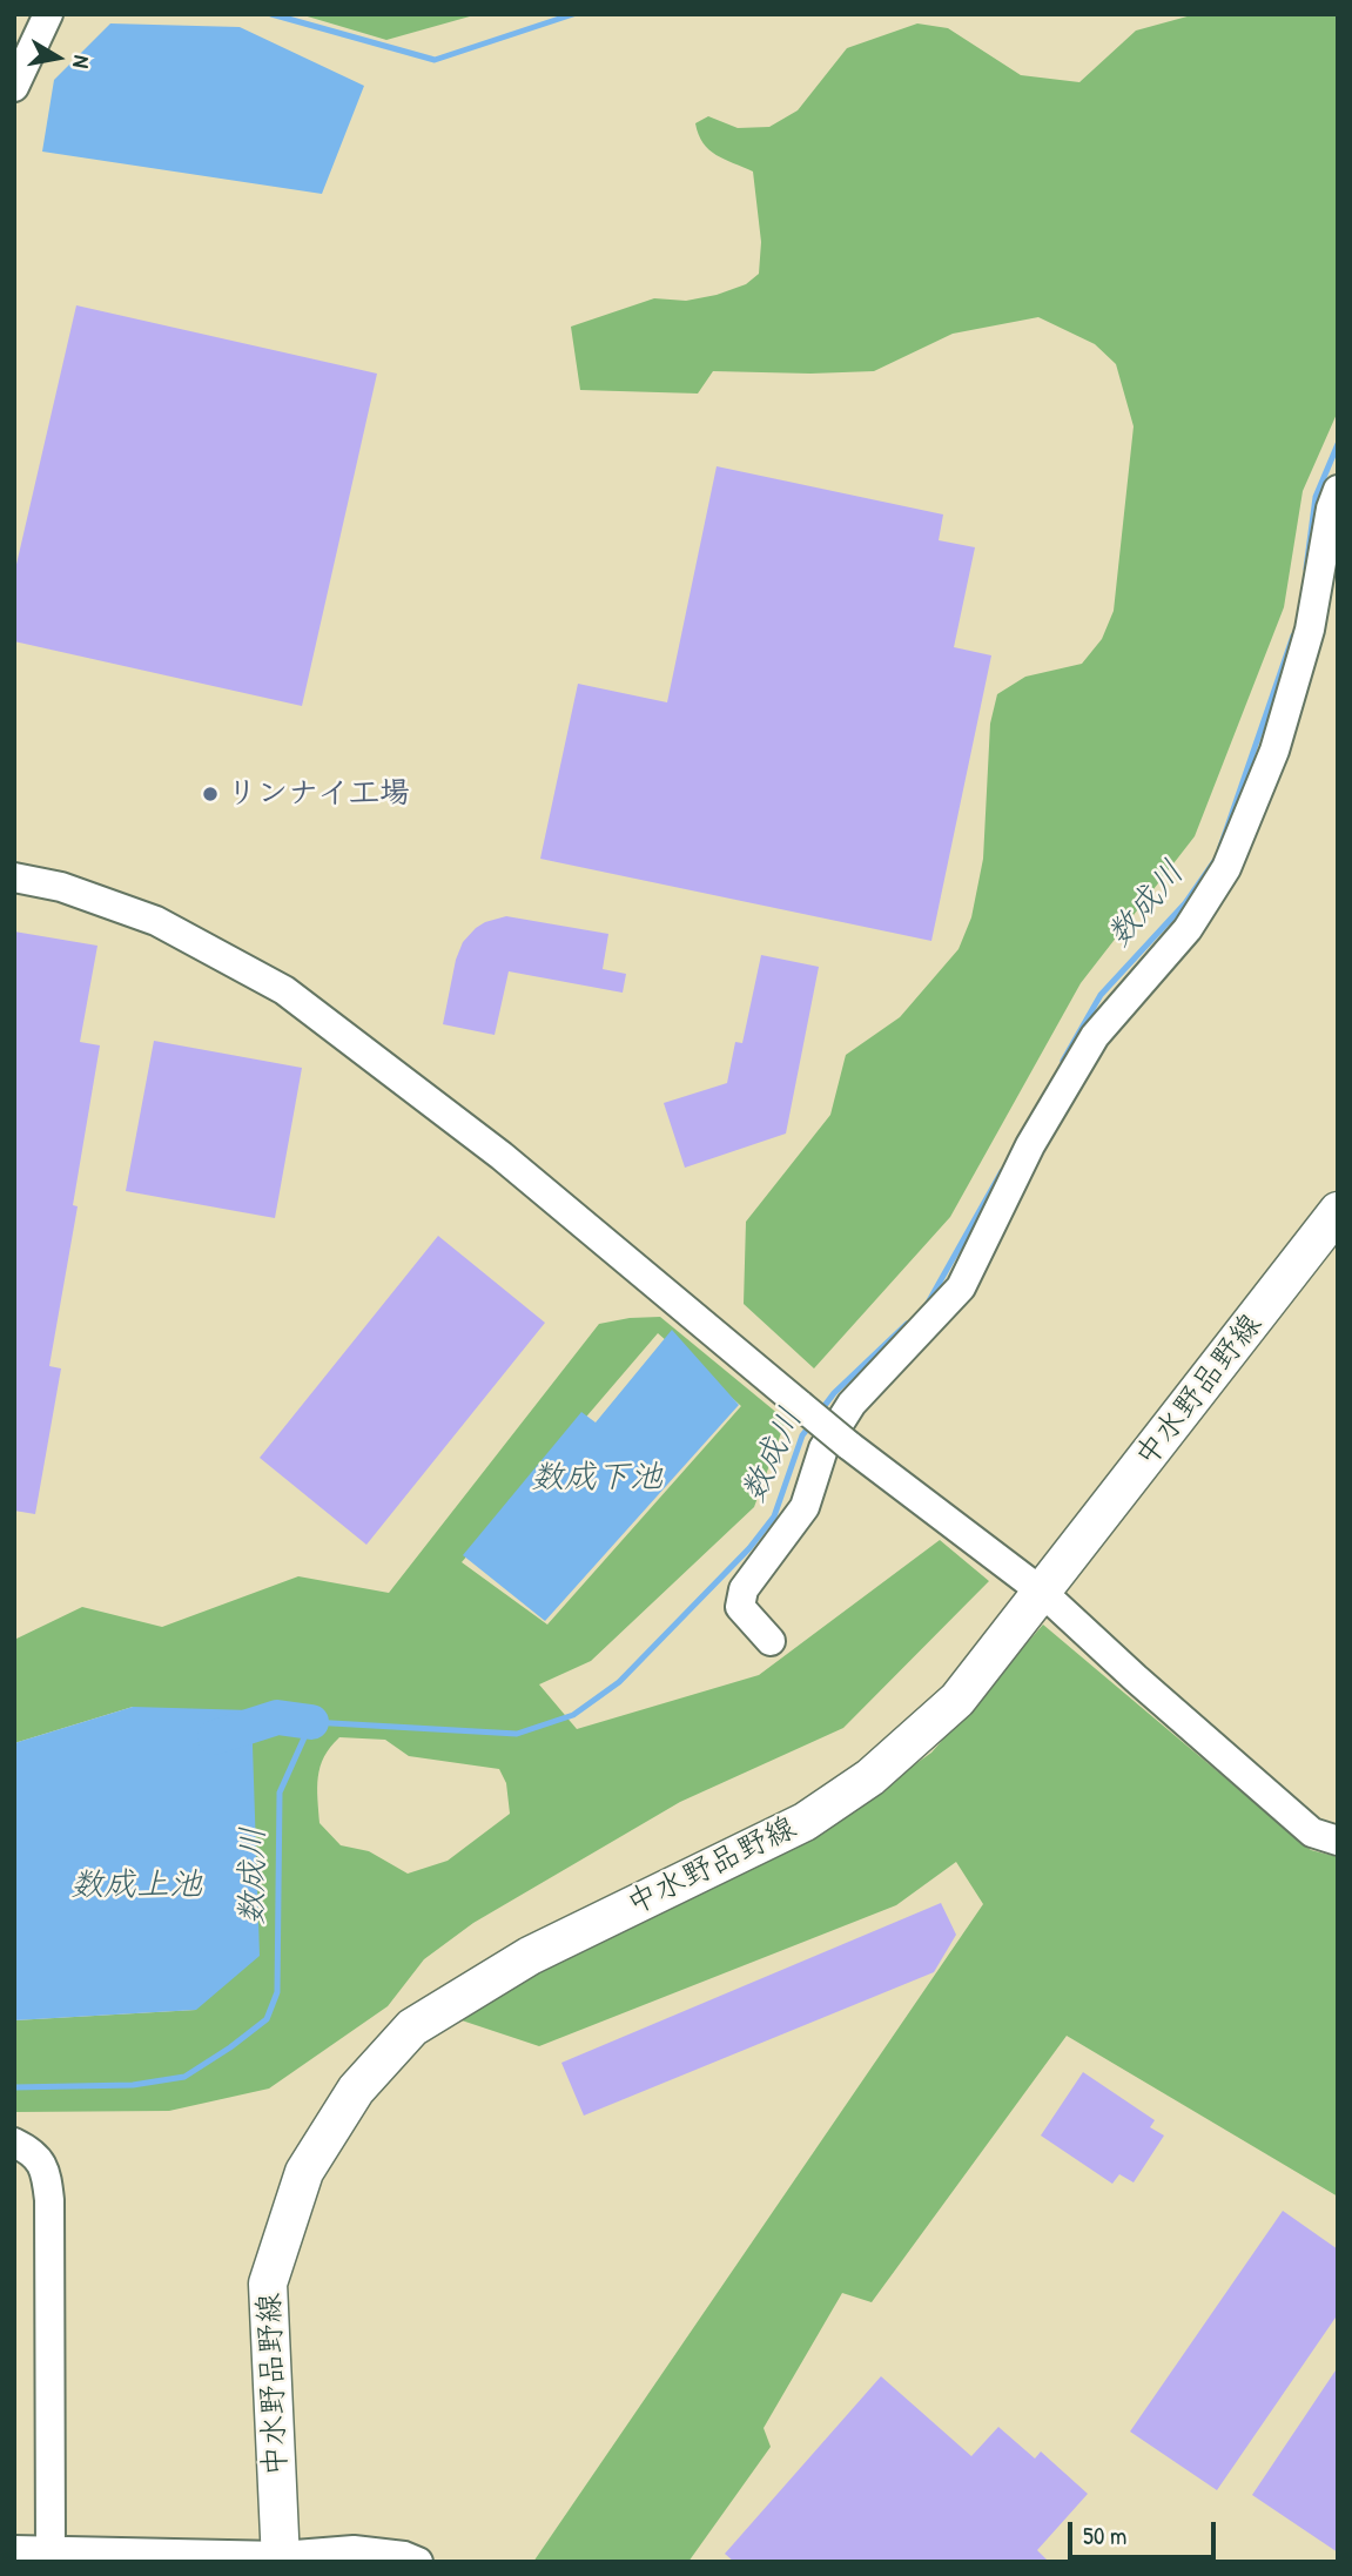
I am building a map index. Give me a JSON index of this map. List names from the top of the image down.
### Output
{
  "streets": {
    "main road": ["中水野品野線"]
  },
  "water": ["数成川", "数成下池", "数成上池"],
  "places": ["リンナイ工場"],
  "scale_bar": "50 m",
  "north": "right"
}
